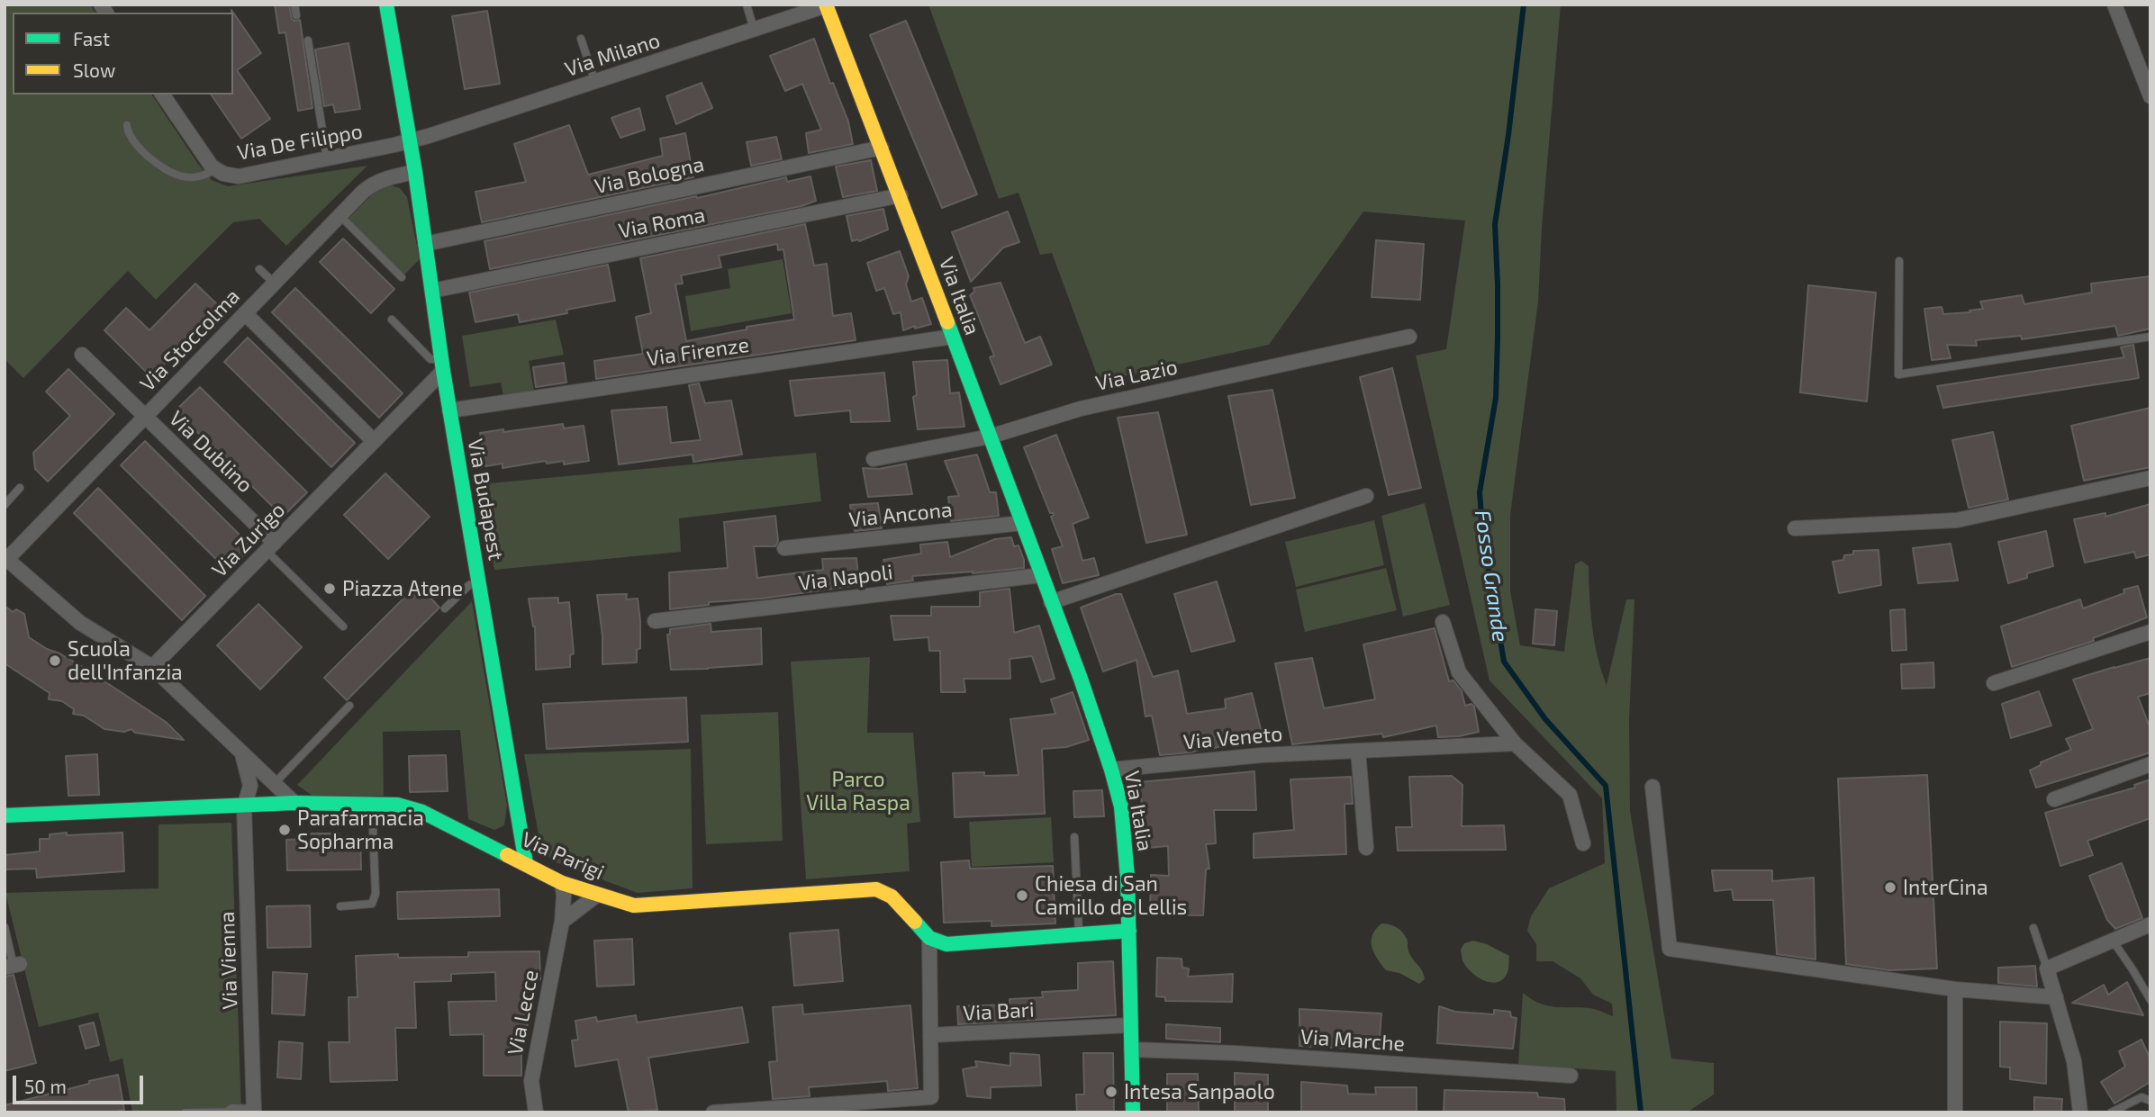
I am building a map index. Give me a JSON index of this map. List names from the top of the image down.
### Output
{
  "streets": {
    "street": [
      "Via Milano",
      "Via De Filippo",
      "Via Bologna",
      "Via Roma",
      "Via Italia",
      "Via Stoccolma",
      "Via Firenze",
      "Via Lazio",
      "Via Dublino",
      "Via Budapest",
      "Via Ancona",
      "Via Zurigo",
      "Via Napoli",
      "Via Veneto",
      "Via Parigi",
      "Via Vienna",
      "Via Bari",
      "Via Lecce",
      "Via Marche"
    ]
  },
  "crossings": [
    ["Via Milano", "Via De Filippo"],
    ["Via Milano", "Via Italia"],
    ["Via Milano", "Via Budapest"],
    ["Via De Filippo", "Via Budapest"],
    ["Via Bologna", "Via Italia"],
    ["Via Bologna", "Via Budapest"],
    ["Via Roma", "Via Italia"],
    ["Via Roma", "Via Budapest"],
    ["Via Italia", "Via Firenze"],
    ["Via Italia", "Via Lazio"],
    ["Via Italia", "Via Ancona"],
    ["Via Italia", "Via Napoli"],
    ["Via Italia", "Via Veneto"],
    ["Via Italia", "Via Bari"],
    ["Via Italia", "Via Marche"],
    ["Via Stoccolma", "Via Dublino"],
    ["Via Stoccolma", "Via Budapest"],
    ["Via Firenze", "Via Budapest"],
    ["Via Dublino", "Via Zurigo"],
    ["Via Budapest", "Via Zurigo"],
    ["Via Budapest", "Via Parigi"],
    ["Via Parigi", "Via Vienna"],
    ["Via Parigi", "Via Lecce"]
  ],
  "water": ["Fosso Grande"],
  "parks": ["Parco Villa Raspa"],
  "places": [
    "Piazza Atene",
    "Scuola dell'Infanzia",
    "Parafarmacia Sopharma",
    "InterCina",
    "Chiesa di San Camillo de Lellis",
    "Intesa Sanpaolo"
  ],
  "legend": ["Fast", "Slow"],
  "scale_bar": "50 m"
}
